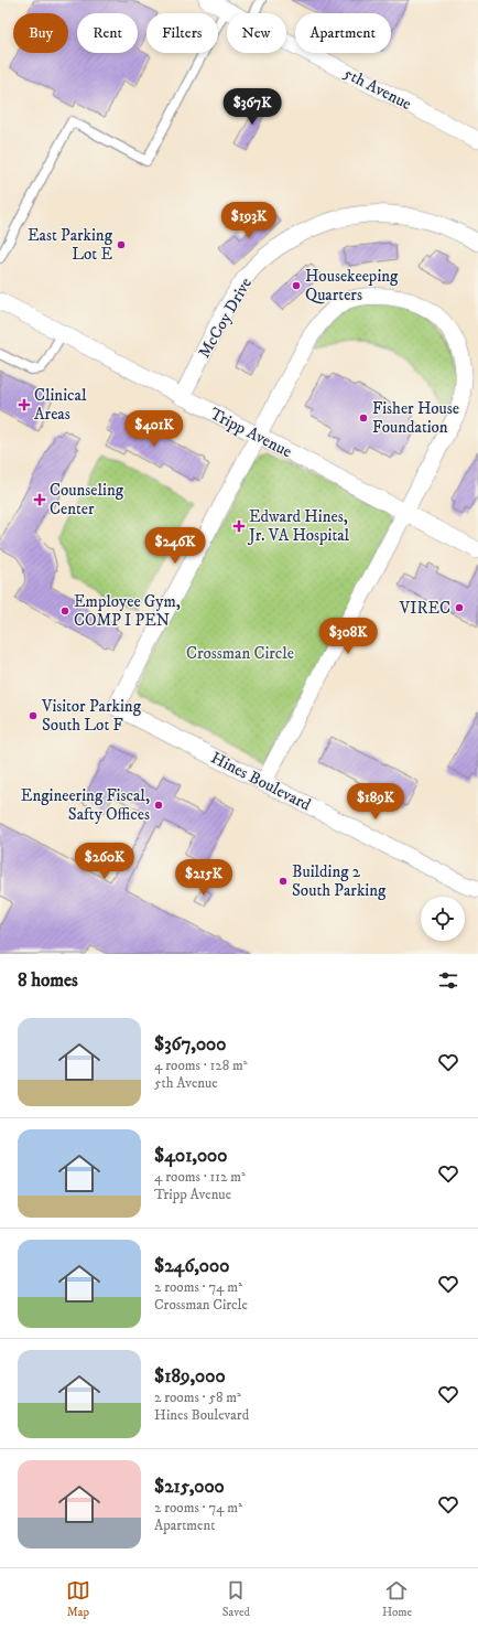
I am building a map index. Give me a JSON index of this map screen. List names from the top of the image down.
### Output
{
  "streets": {
    "street": [
      "5th Avenue",
      "McCoy Drive",
      "Tripp Avenue",
      "Hines Boulevard"
    ]
  },
  "crossings": [
    ["McCoy Drive", "Tripp Avenue"],
    ["Tripp Avenue", "Hines Boulevard"]
  ],
  "parks": ["Crossman Circle"],
  "places": {
    "other": [
      "East Parking Lot E",
      "Housekeeping Quarters",
      "Fisher House Foundation",
      "VIREC",
      "Employee Gym, COMP I PEN",
      "Visitor Parking South Lot F",
      "Engineering Fiscal, Safty Offices",
      "Building 2 South Parking"
    ],
    "health": ["Clinical Areas", "Counseling Center", "Edward Hines, Jr. VA Hospital"]
  },
  "page": {
    "chip": [
      "Buy",
      "Rent",
      "Filters",
      "New",
      "Apartment"
    ],
    "price": [
      "$367K",
      "$193K",
      "$401K",
      "$246K",
      "$308K",
      "$189K",
      "$260K",
      "$215K"
    ],
    "heading": "8 homes",
    "list": [
      {
        "name": "$367,000",
        "note": "4 rooms · 128 m² · 5th Avenue"
      },
      {
        "name": "$401,000",
        "note": "4 rooms · 112 m² · Tripp Avenue"
      },
      {
        "name": "$246,000",
        "note": "2 rooms · 74 m² · Crossman Circle"
      },
      {
        "name": "$189,000",
        "note": "2 rooms · 58 m² · Hines Boulevard"
      },
      {
        "name": "$215,000",
        "note": "2 rooms · 74 m² · Apartment"
      }
    ],
    "tabs": ["Map", "Saved", "Home"]
  }
}
